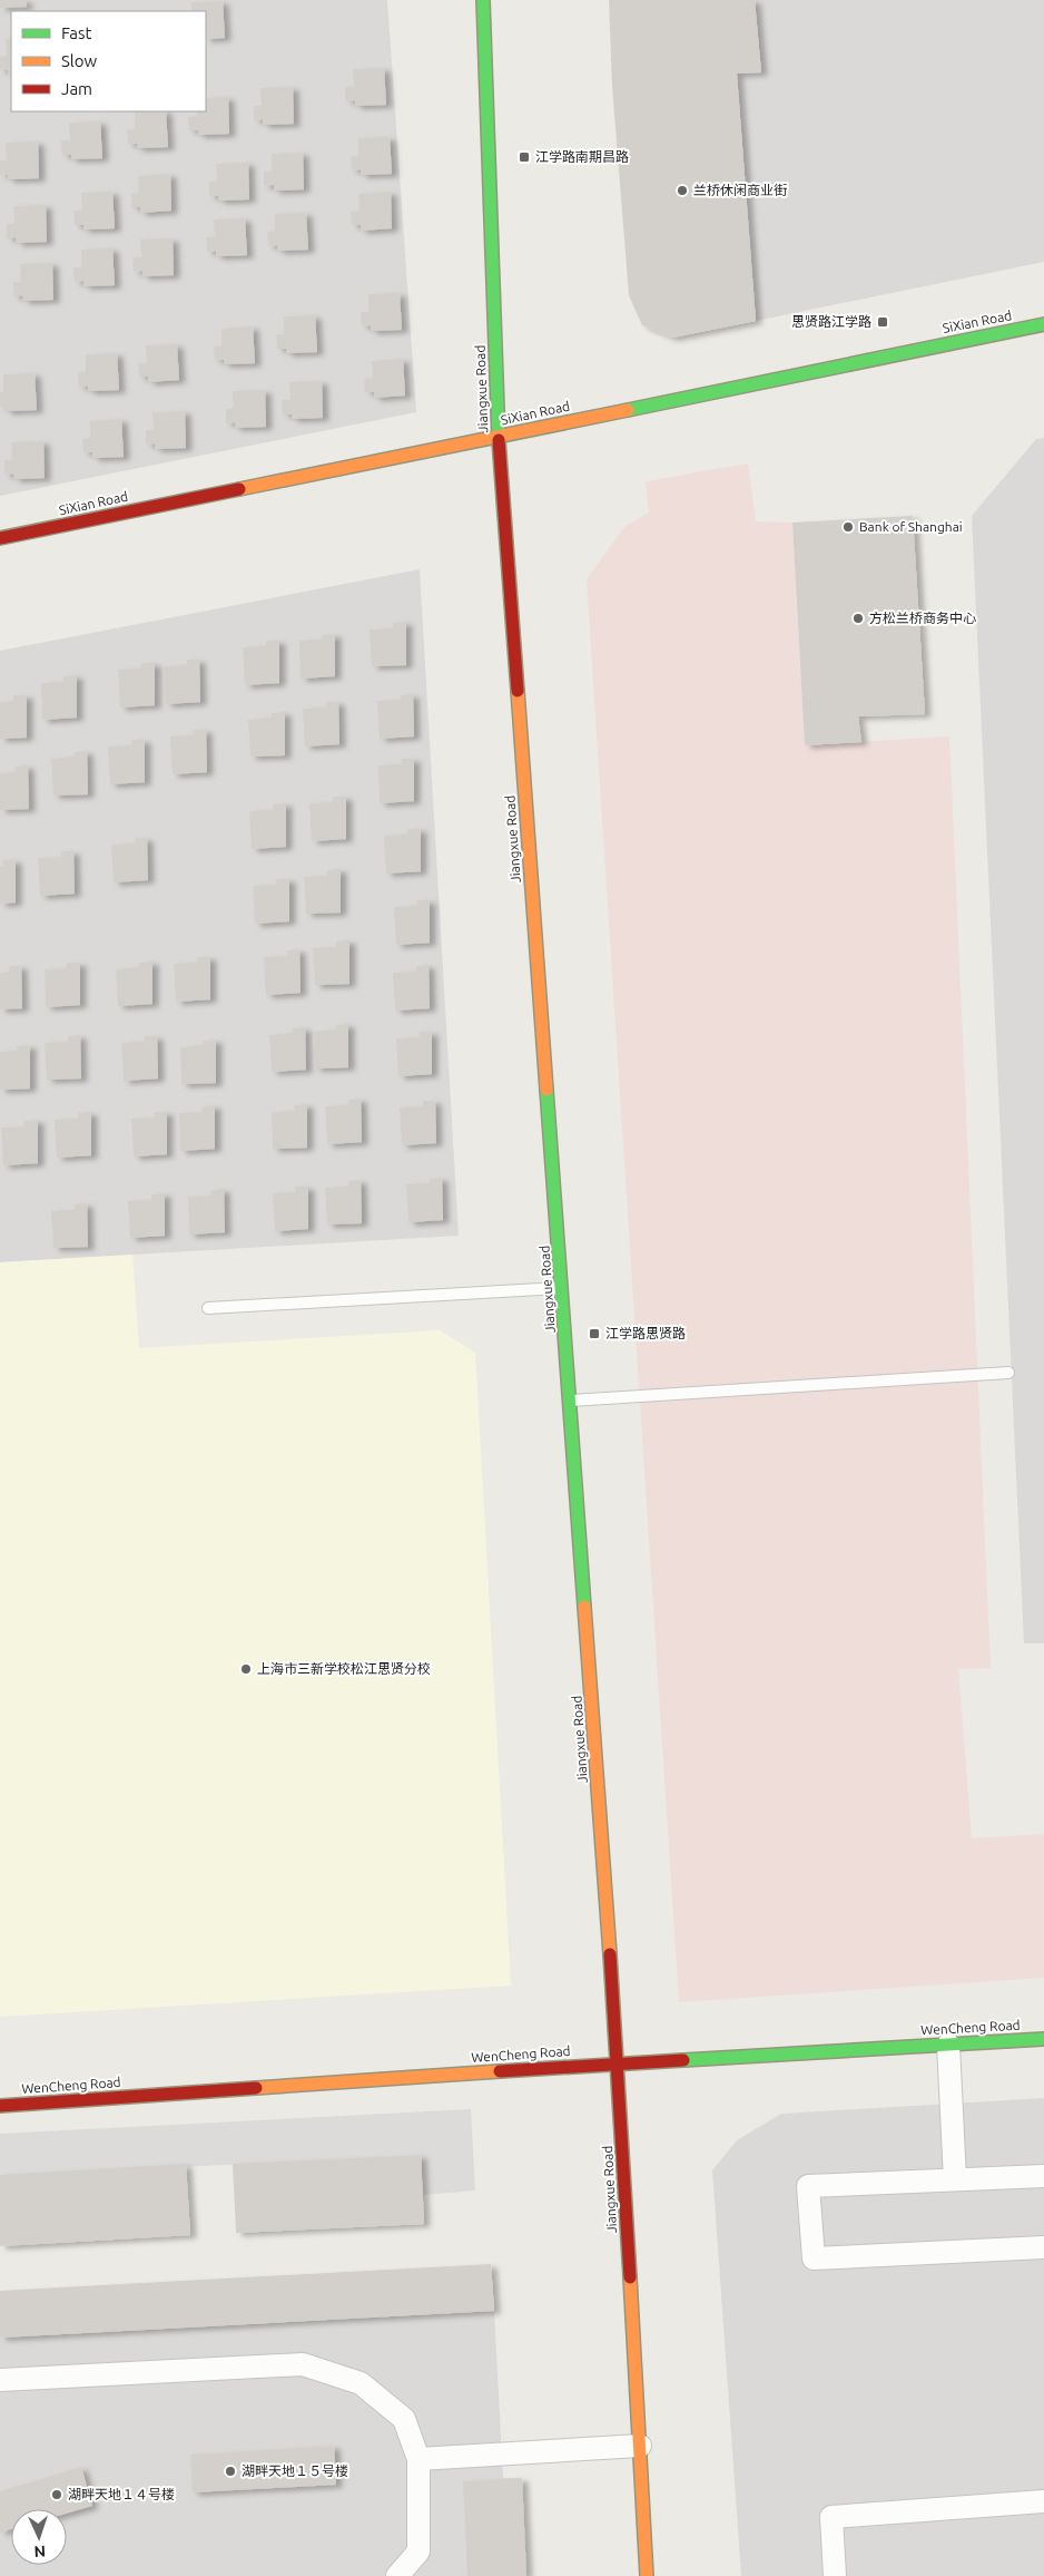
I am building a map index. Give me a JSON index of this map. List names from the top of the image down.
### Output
{
  "streets": {
    "main road": ["SiXian Road", "Jiangxue Road", "WenCheng Road"]
  },
  "crossings": [
    ["SiXian Road", "Jiangxue Road"],
    ["Jiangxue Road", "WenCheng Road"]
  ],
  "places": {
    "transit": ["江学路南期昌路", "思贤路江学路", "江学路思贤路"],
    "other": [
      "兰桥休闲商业街",
      "Bank of Shanghai",
      "方松兰桥商务中心",
      "上海市三新学校松江思贤分校",
      "湖畔天地１５号楼",
      "湖畔天地１４号楼"
    ]
  },
  "legend": ["Fast", "Slow", "Jam"],
  "north": "bottom"
}
